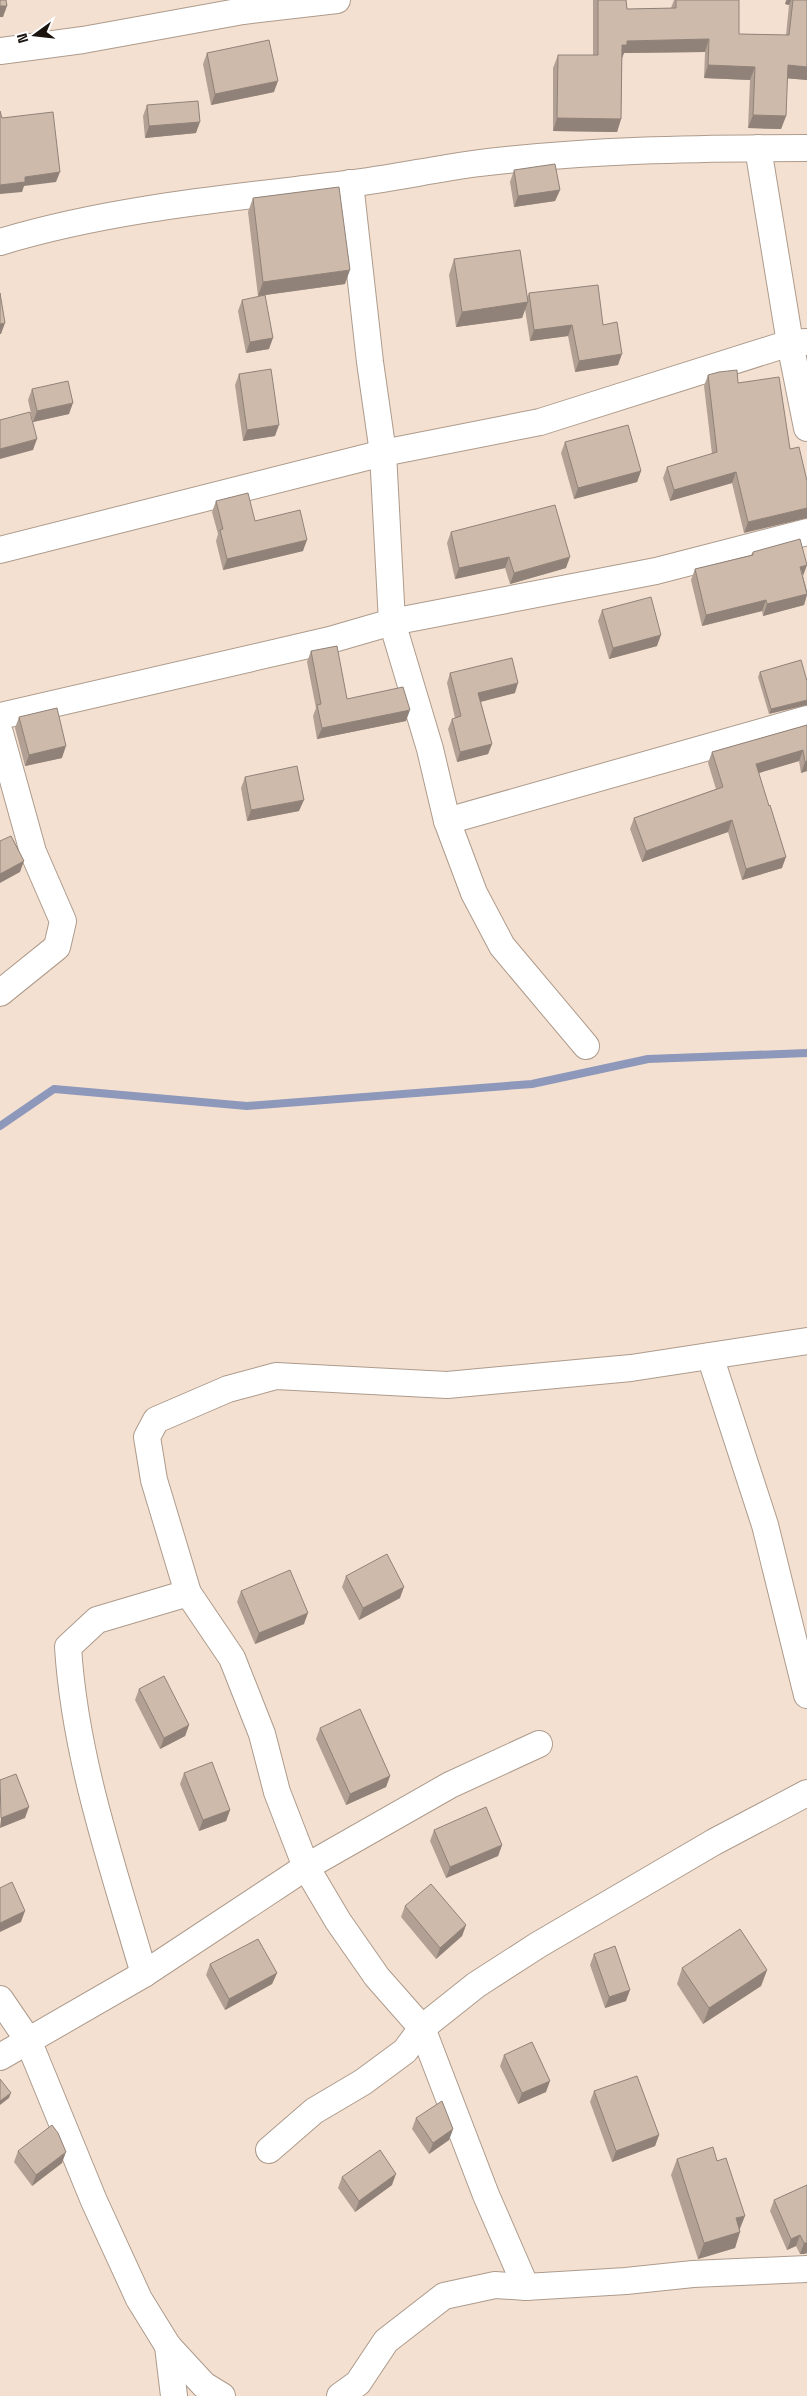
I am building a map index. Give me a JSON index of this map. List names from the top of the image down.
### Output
{
  "north": "left"
}
